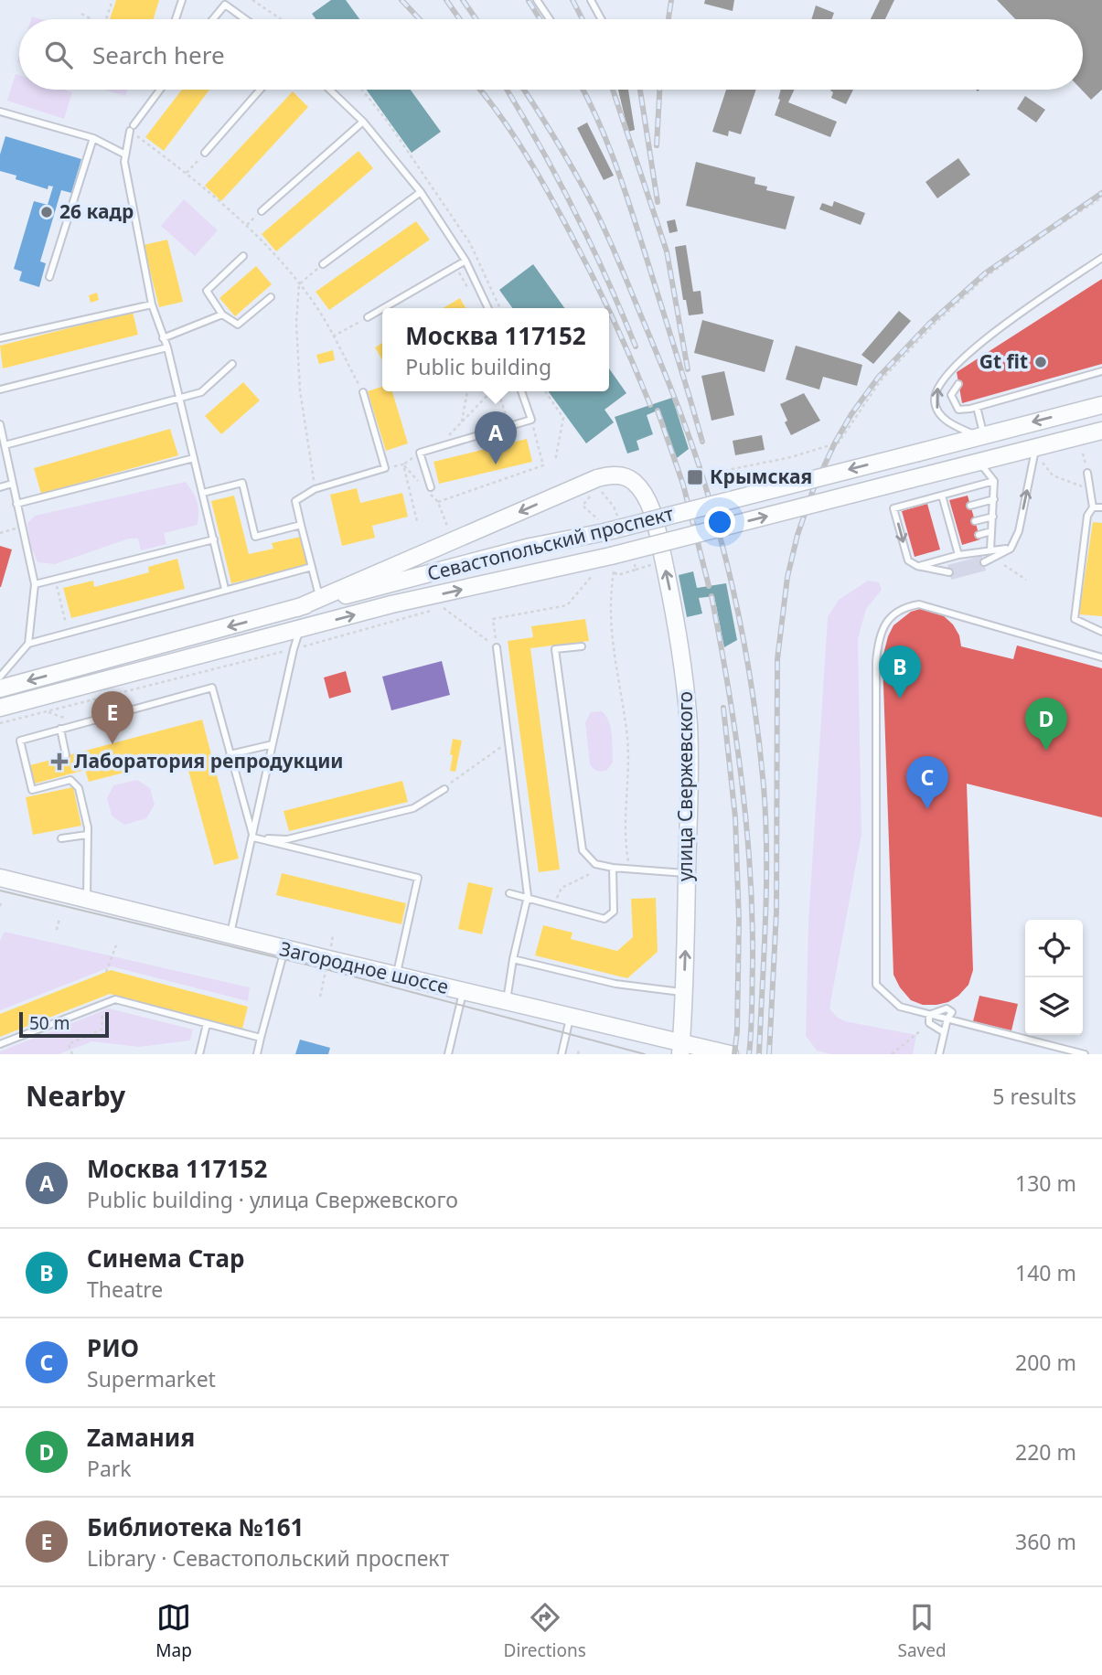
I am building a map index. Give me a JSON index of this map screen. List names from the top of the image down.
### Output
{
  "streets": {
    "main road": ["Севастопольский проспект", "улица Свержевского", "Загородное шоссе"]
  },
  "crossings": [
    ["Севастопольский проспект", "улица Свержевского"],
    ["улица Свержевского", "Загородное шоссе"]
  ],
  "places": {
    "other": ["26 кадр", "Gt fit"],
    "transit": ["Крымская"],
    "health": ["Лаборатория репродукции"]
  },
  "scale_bar": "50 m",
  "page": {
    "search": "Search here",
    "popup": ["Москва 117152", "Public building"],
    "pins": [
      "A",
      "B",
      "E",
      "D",
      "C"
    ],
    "scale": "50 m",
    "heading": ["Nearby", "5 results"],
    "list": [
      {
        "mark": "A",
        "name": "Москва 117152",
        "note": "Public building · улица Свержевского",
        "value": "130 m"
      },
      {
        "mark": "B",
        "name": "Синема Стар",
        "note": "Theatre",
        "value": "140 m"
      },
      {
        "mark": "C",
        "name": "РИО",
        "note": "Supermarket",
        "value": "200 m"
      },
      {
        "mark": "D",
        "name": "Zамания",
        "note": "Park",
        "value": "220 m"
      },
      {
        "mark": "E",
        "name": "Библиотека №161",
        "note": "Library · Севастопольский проспект",
        "value": "360 m"
      }
    ],
    "nav": ["Map", "Directions", "Saved"]
  }
}
